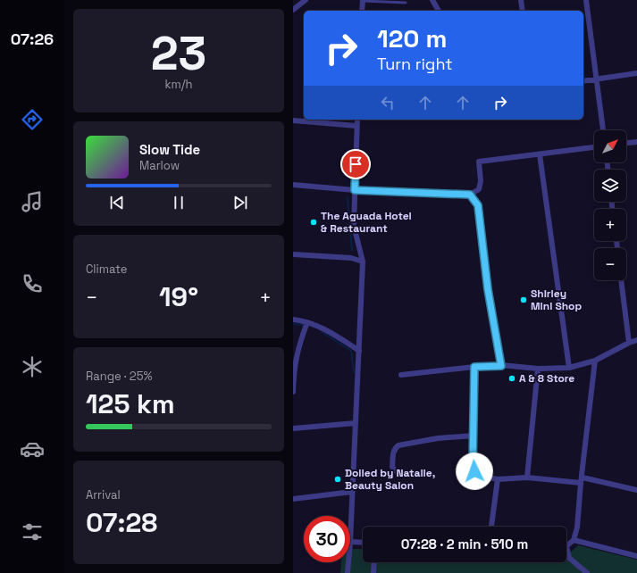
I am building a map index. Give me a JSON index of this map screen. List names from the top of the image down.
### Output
{
  "places": [
    "The Aguada Hotel & Restaurant",
    "Shirley Mini Shop",
    "A & 8 Store",
    "Dolled by Natalie, Beauty Salon"
  ],
  "north": "top right",
  "page": {
    "tabs": "07:26",
    "tile": [
      ["23", "km/h"],
      "Climate",
      ["Range · 25%", "125 km"],
      ["Arrival", "07:28"]
    ],
    "turn": ["120 m", "Turn right"],
    "map_buttons": ["+", "−"],
    "song": ["Slow Tide", "Marlow"],
    "heat": ["−", "19°", "+"],
    "limit": "30",
    "trip": "07:28 · 2 min · 510 m"
  }
}
